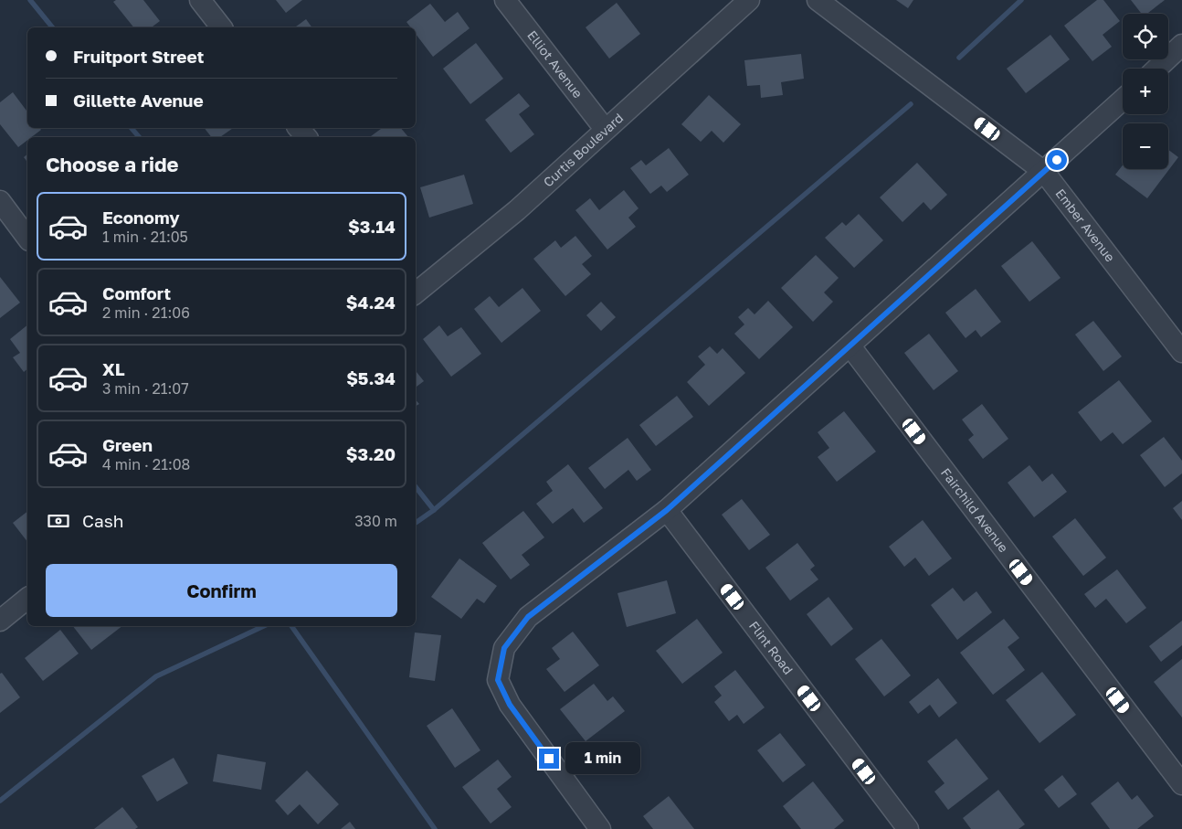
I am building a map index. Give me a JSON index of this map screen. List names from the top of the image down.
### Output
{
  "streets": {
    "street": [
      "Elliot Avenue",
      "Curtis Boulevard",
      "Ember Avenue",
      "Fairchild Avenue",
      "Flint Road"
    ]
  },
  "crossings": [
    ["Elliot Avenue", "Curtis Boulevard"]
  ],
  "page": {
    "map_buttons": ["+", "−"],
    "banner": ["Fruitport Street", "Gillette Avenue"],
    "heading": "Choose a ride",
    "list": [
      {
        "name": "Economy",
        "note": "1 min · 21:05",
        "value": "$3.14"
      },
      {
        "name": "Comfort",
        "note": "2 min · 21:06",
        "value": "$4.24"
      },
      {
        "name": "XL",
        "note": "3 min · 21:07",
        "value": "$5.34"
      },
      {
        "name": "Green",
        "note": "4 min · 21:08",
        "value": "$3.20"
      }
    ],
    "pay": ["Cash", "330 m"],
    "buttons": "Confirm",
    "bubble": "1 min"
  }
}
